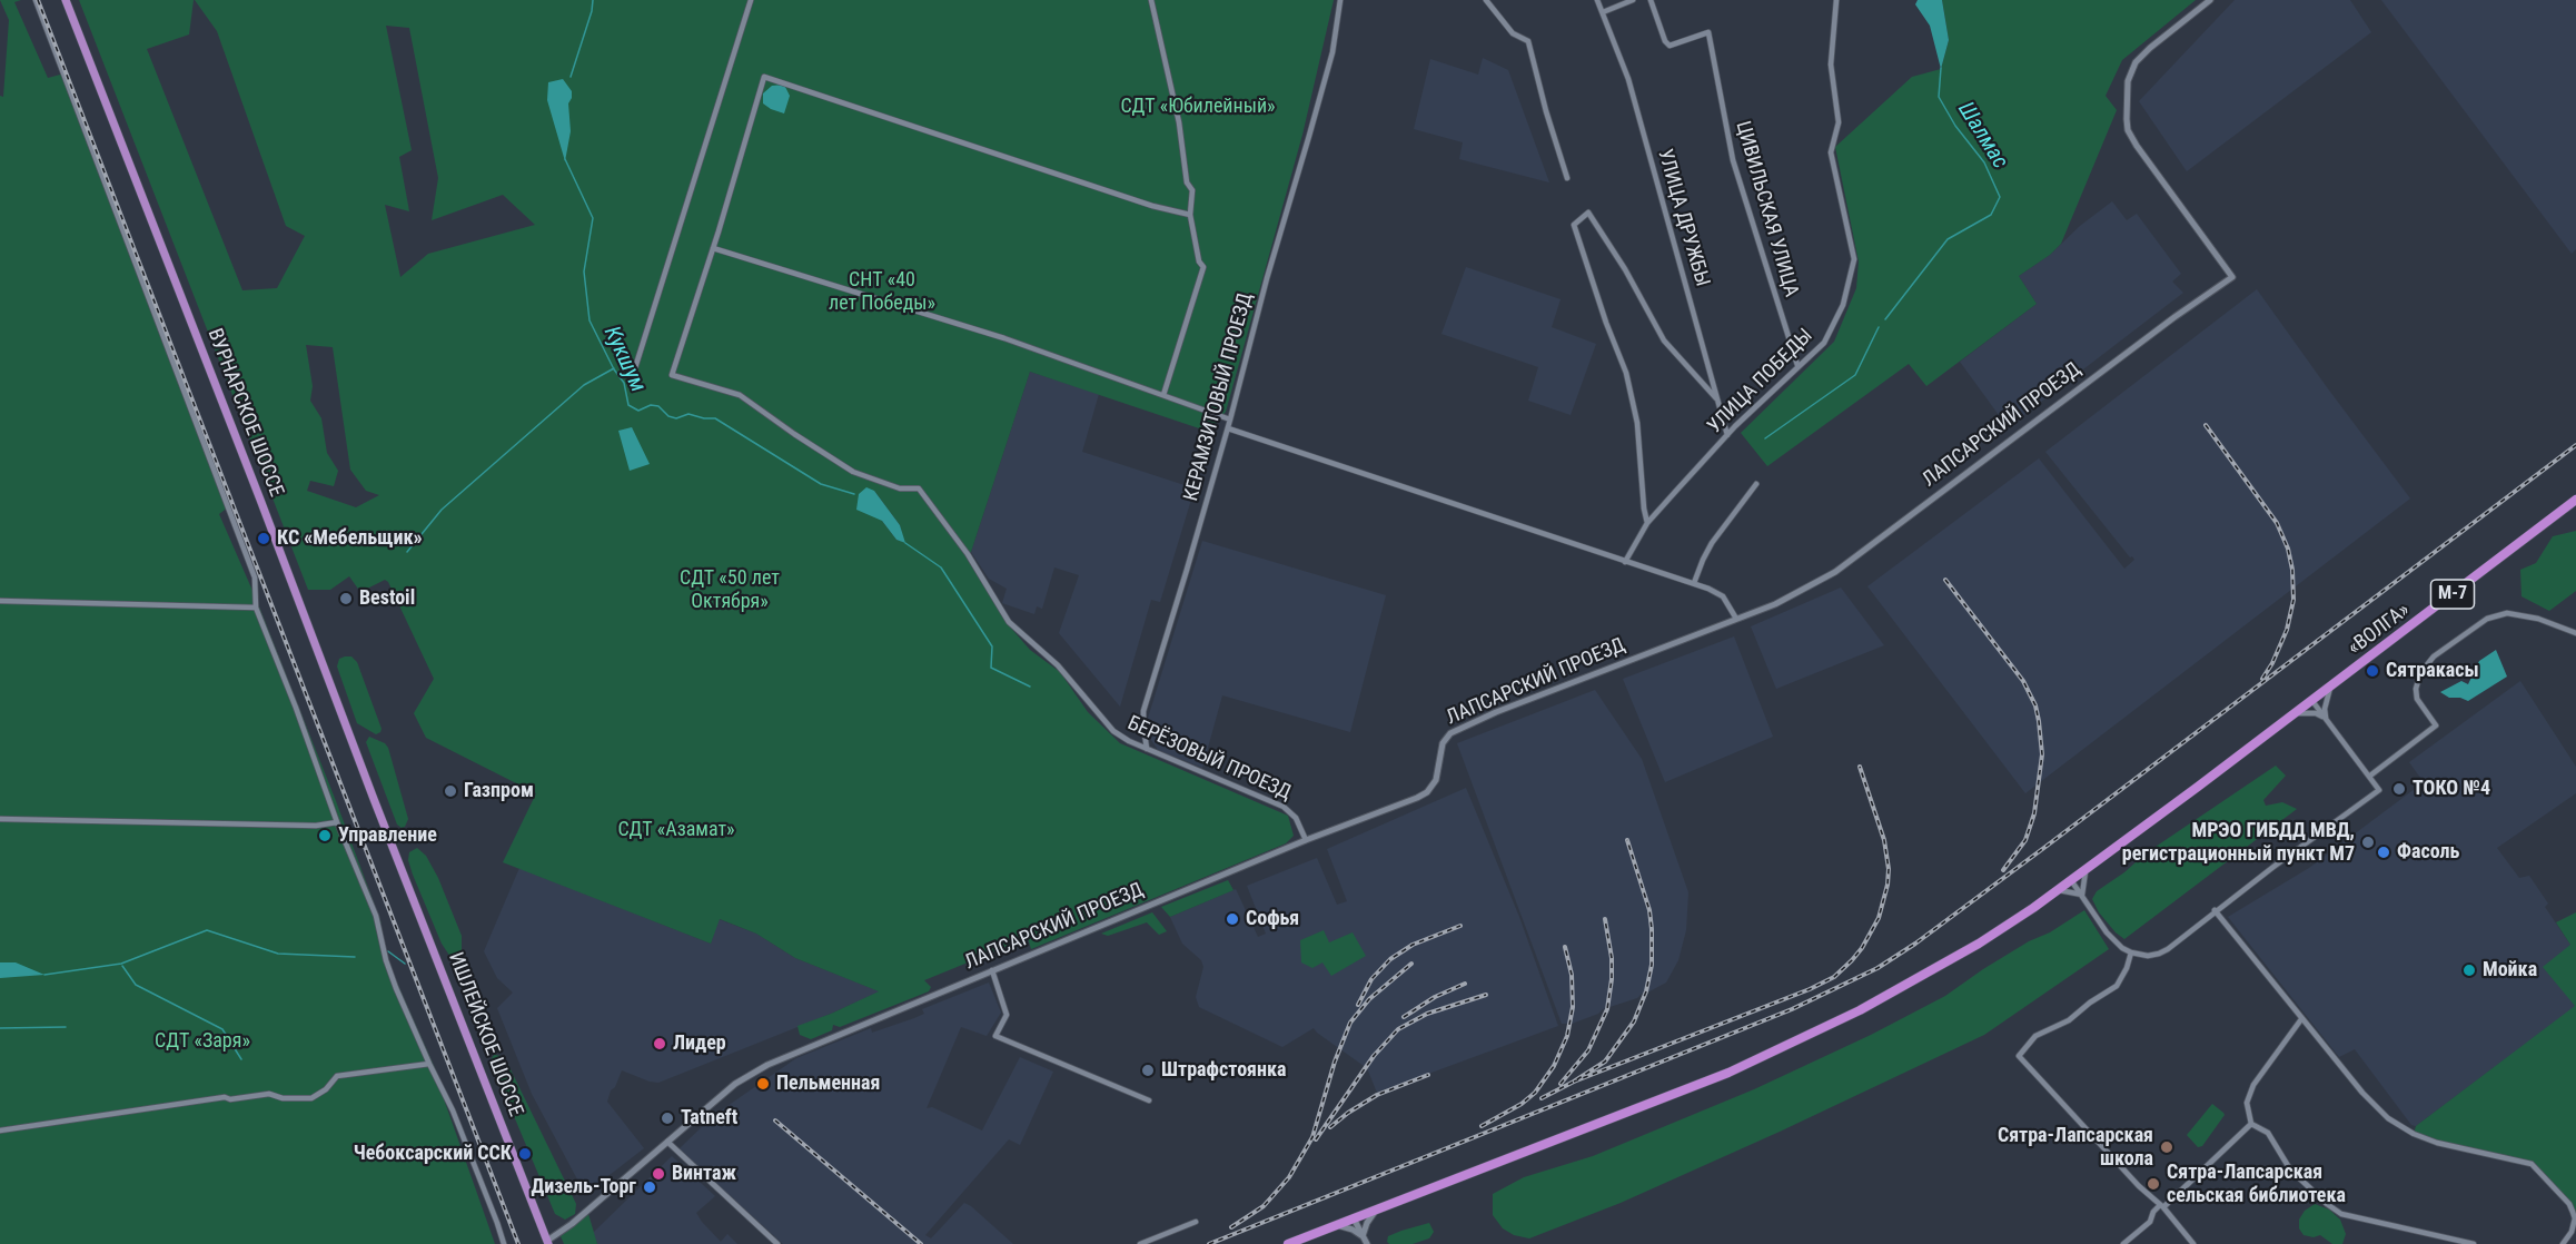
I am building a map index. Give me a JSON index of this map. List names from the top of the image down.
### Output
{
  "streets": {
    "highway": ["М-7", "«ВОЛГА»"],
    "main road": ["ВУРНАРСКОЕ ШОССЕ", "ИШЛЕЙСКОЕ ШОССЕ"],
    "street": [
      "ЦИВИЛЬСКАЯ УЛИЦА",
      "УЛИЦА ДРУЖБЫ",
      "УЛИЦА ПОБЕДЫ",
      "КЕРАМЗИТОВЫЙ ПРОЕЗД",
      "ЛАПСАРСКИЙ ПРОЕЗД",
      "БЕРЁЗОВЫЙ ПРОЕЗД"
    ]
  },
  "crossings": [
    ["ЦИВИЛЬСКАЯ УЛИЦА", "УЛИЦА ПОБЕДЫ"],
    ["УЛИЦА ДРУЖБЫ", "УЛИЦА ПОБЕДЫ"],
    ["КЕРАМЗИТОВЫЙ ПРОЕЗД", "БЕРЁЗОВЫЙ ПРОЕЗД"],
    ["ВУРНАРСКОЕ ШОССЕ", "ИШЛЕЙСКОЕ ШОССЕ"],
    ["ЛАПСАРСКИЙ ПРОЕЗД", "БЕРЁЗОВЫЙ ПРОЕЗД"],
    ["ЛАПСАРСКИЙ ПРОЕЗД", "ИШЛЕЙСКОЕ ШОССЕ"]
  ],
  "water": ["Шалмас", "Кукшум"],
  "parks": [
    "СДТ «Юбилейный»",
    "СНТ «40 лет Победы»",
    "СДТ «50 лет Октября»",
    "СДТ «Азамат»",
    "СДТ «Заря»"
  ],
  "places": [
    "КС «Мебельщик»",
    "Bestoil",
    "Сятракасы",
    "ТОКО №4",
    "Газпром",
    "Управление",
    "МРЭО ГИБДД МВД, регистрационный пункт М7",
    "Фасоль",
    "Софья",
    "Мойка",
    "Лидер",
    "Штрафстоянка",
    "Пельменная",
    "Tatneft",
    "Сятра-Лапсарская школа",
    "Чебоксарский ССК",
    "Винтаж",
    "Сятра-Лапсарская сельская библиотека",
    "Дизель-Торг"
  ]
}
